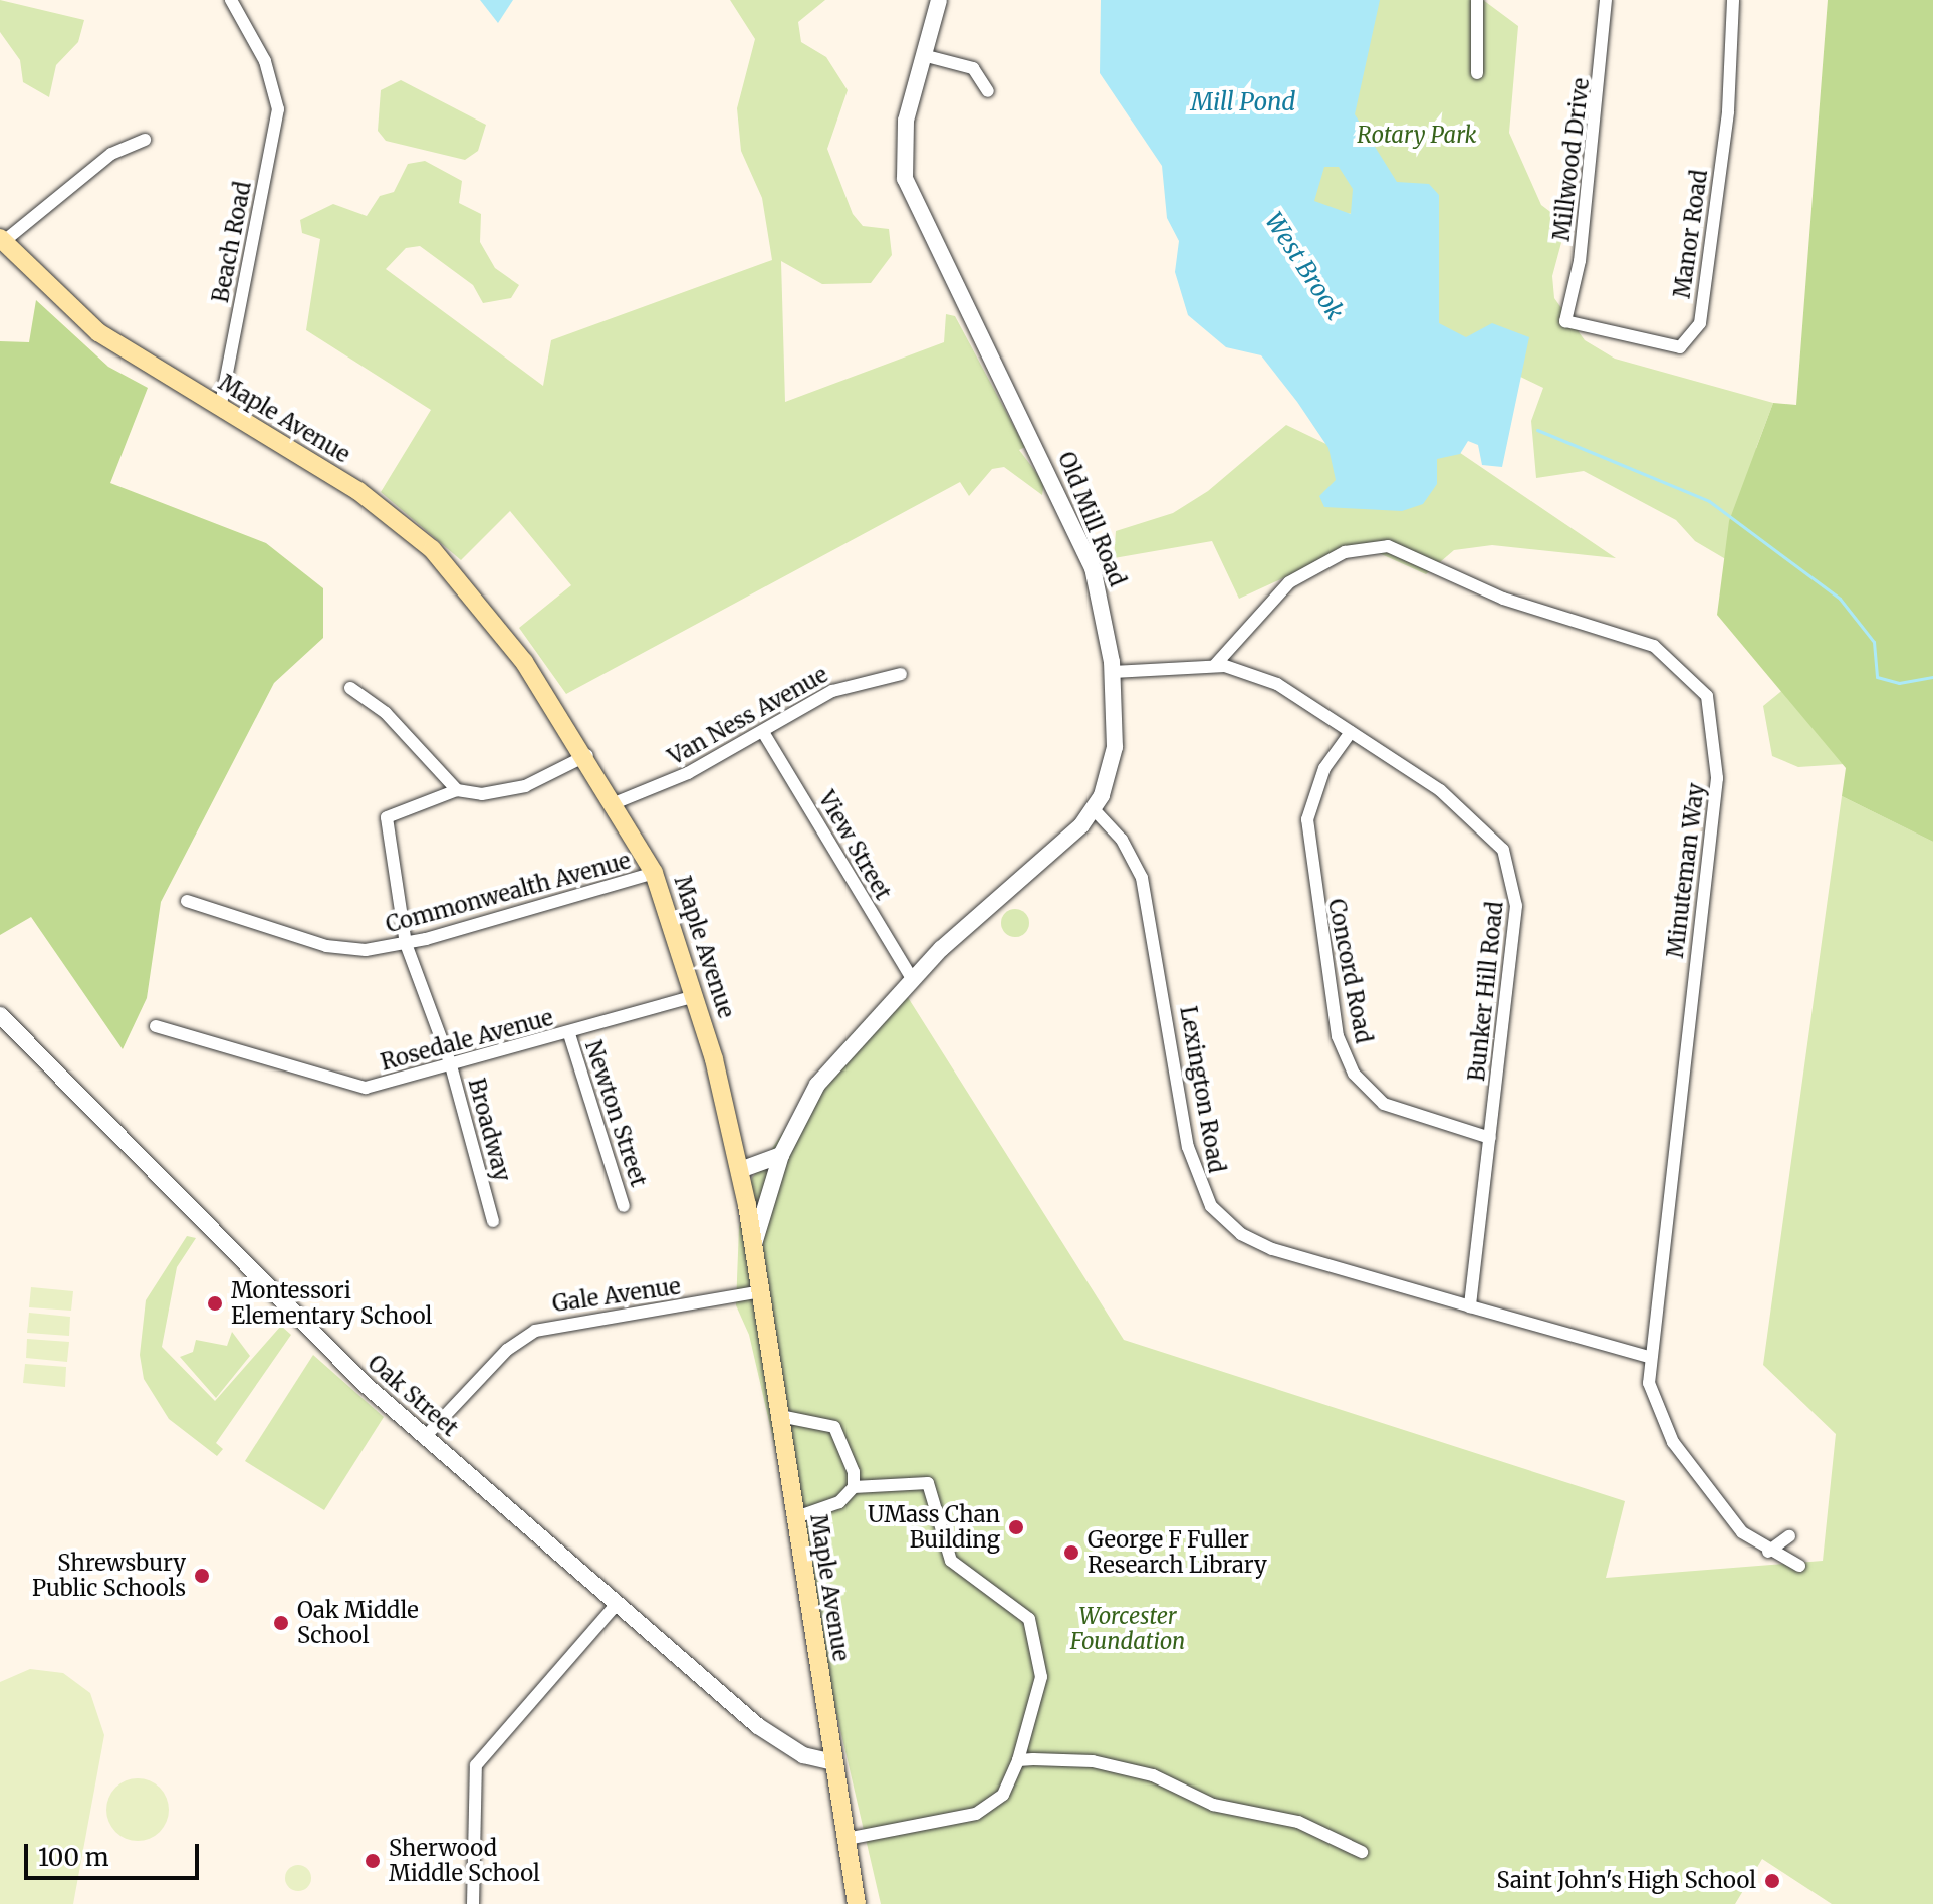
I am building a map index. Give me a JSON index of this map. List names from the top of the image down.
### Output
{
  "streets": {
    "main road": ["Maple Avenue"],
    "street": [
      "Millwood Drive",
      "Manor Road",
      "Beach Road",
      "Old Mill Road",
      "Van Ness Avenue",
      "View Street",
      "Minuteman Way",
      "Commonwealth Avenue",
      "Concord Road",
      "Bunker Hill Road",
      "Rosedale Avenue",
      "Lexington Road",
      "Newton Street",
      "Broadway",
      "Gale Avenue",
      "Oak Street"
    ]
  },
  "crossings": [
    ["Millwood Drive", "Manor Road"],
    ["Beach Road", "Maple Avenue"],
    ["Maple Avenue", "Old Mill Road"],
    ["Maple Avenue", "Van Ness Avenue"],
    ["Maple Avenue", "Commonwealth Avenue"],
    ["Maple Avenue", "Rosedale Avenue"],
    ["Maple Avenue", "Gale Avenue"],
    ["Maple Avenue", "Oak Street"],
    ["Old Mill Road", "View Street"],
    ["Old Mill Road", "Bunker Hill Road"],
    ["Old Mill Road", "Lexington Road"],
    ["Van Ness Avenue", "View Street"],
    ["Minuteman Way", "Bunker Hill Road"],
    ["Commonwealth Avenue", "Broadway"],
    ["Concord Road", "Bunker Hill Road"],
    ["Bunker Hill Road", "Lexington Road"],
    ["Rosedale Avenue", "Newton Street"],
    ["Rosedale Avenue", "Broadway"],
    ["Gale Avenue", "Oak Street"]
  ],
  "water": ["Mill Pond", "West Brook"],
  "parks": ["Rotary Park", "Worcester Foundation"],
  "places": [
    "Montessori Elementary School",
    "UMass Chan Building",
    "George F Fuller Research Library",
    "Shrewsbury Public Schools",
    "Oak Middle School",
    "Sherwood Middle School",
    "Saint John's High School"
  ],
  "scale_bar": "100 m"
}
